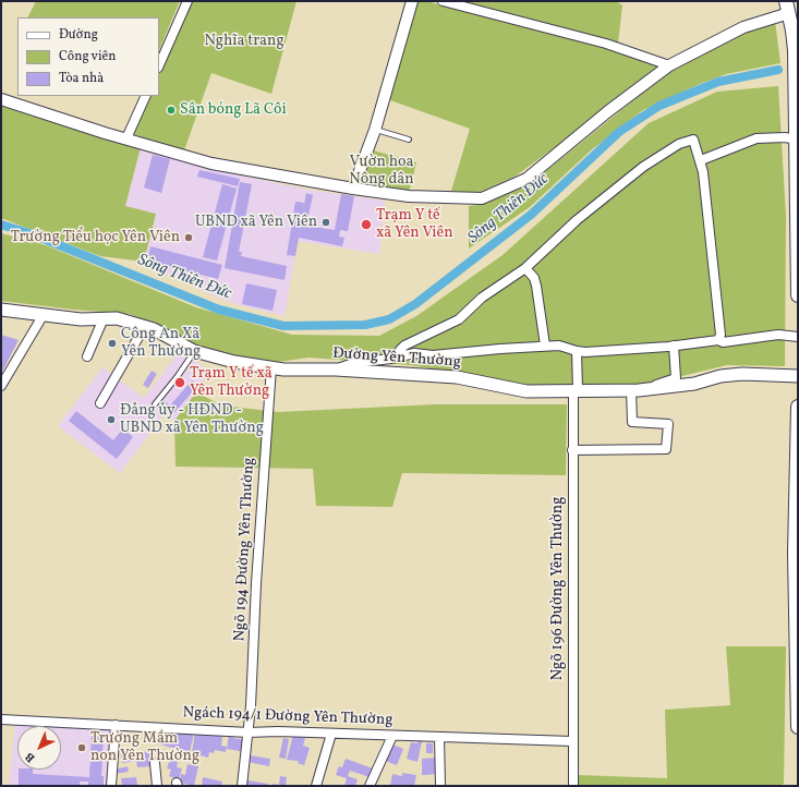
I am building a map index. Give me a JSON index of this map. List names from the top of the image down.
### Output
{
  "streets": {
    "main road": ["Đường Yên Thường"],
    "street": ["Ngõ 194 Đường Yên Thường", "Ngõ 196 Đường Yên Thường", "Ngách 194/1 Đường Yên Thường"]
  },
  "crossings": [
    ["Đường Yên Thường", "Ngõ 194 Đường Yên Thường"],
    ["Đường Yên Thường", "Ngõ 196 Đường Yên Thường"],
    ["Ngõ 194 Đường Yên Thường", "Ngách 194/1 Đường Yên Thường"],
    ["Ngõ 196 Đường Yên Thường", "Ngách 194/1 Đường Yên Thường"]
  ],
  "water": ["Sông Thiên Đức"],
  "parks": ["Nghĩa trang", "Vườn hoa Nông dân"],
  "places": [
    "Sân bóng Lã Côi",
    "UBND xã Yên Viên",
    "Trạm Y tế xã Yên Viên",
    "Trường Tiểu học Yên Viên",
    "Công An Xã Yên Thường",
    "Trạm Y tế xã Yên Thường",
    "Đảng ủy - HĐND - UBND xã Yên Thường",
    "Trường Mầm non Yên Thường"
  ],
  "legend": ["Đường", "Công viên", "Tòa nhà"],
  "north": "bottom left"
}
